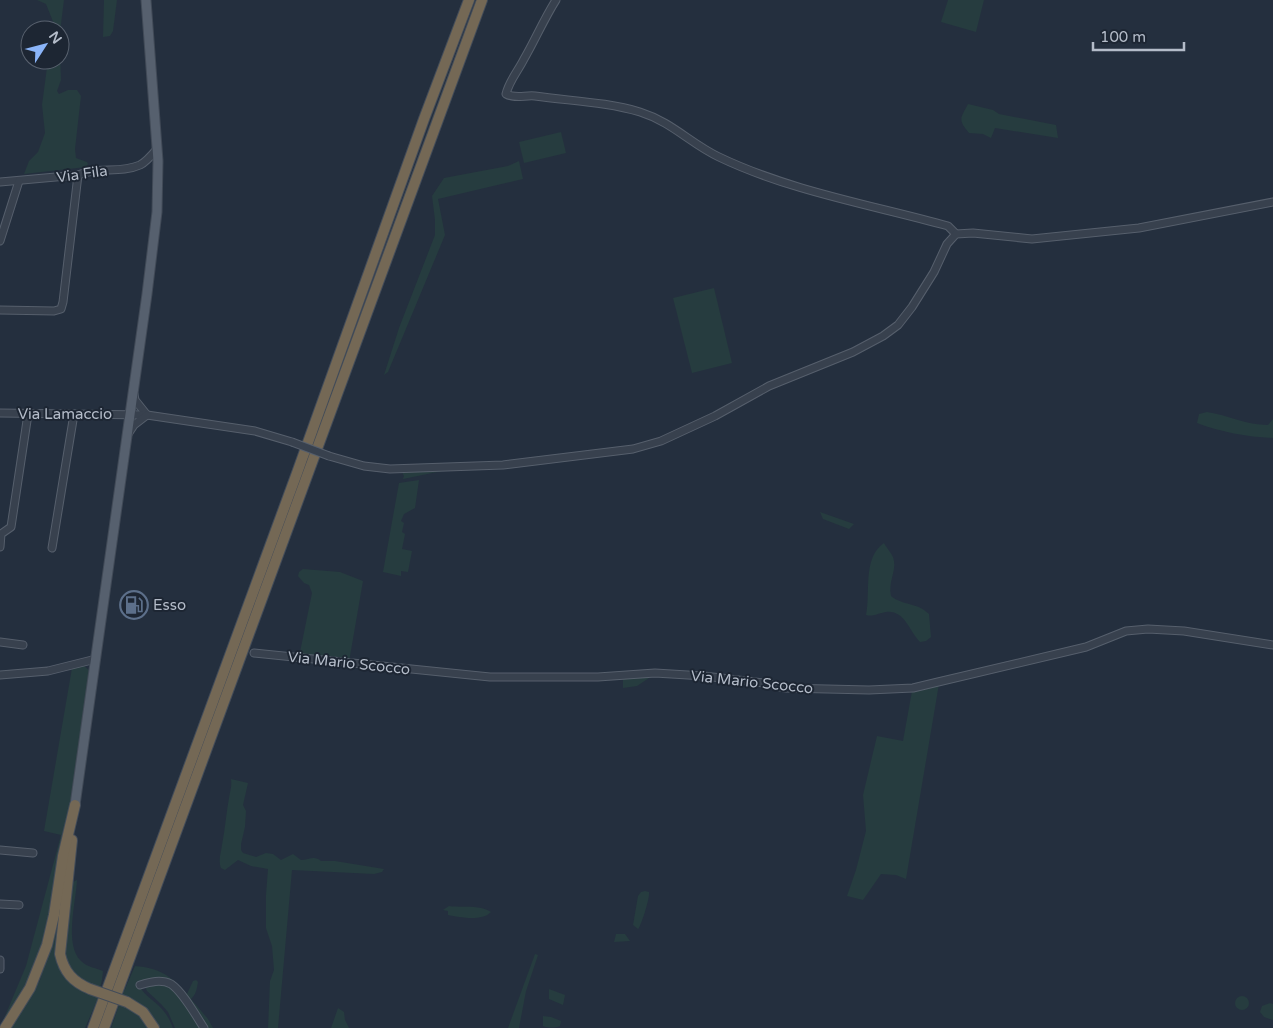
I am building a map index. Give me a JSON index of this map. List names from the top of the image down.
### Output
{
  "streets": {
    "street": ["Via Fila", "Via Lamaccio", "Via Mario Scocco"]
  },
  "places": {
    "fuel station": ["Esso"]
  },
  "scale_bar": "100 m",
  "north": "top right"
}
